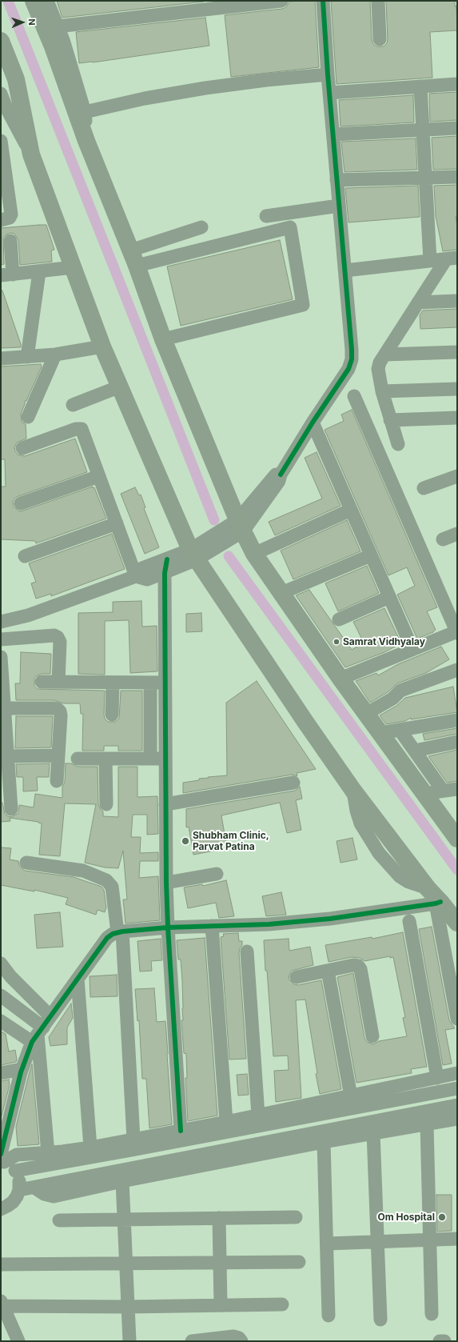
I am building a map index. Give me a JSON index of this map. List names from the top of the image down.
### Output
{
  "places": ["Samrat Vidhyalay", "Shubham Clinic, Parvat Patina", "Om Hospital"],
  "north": "right"
}
